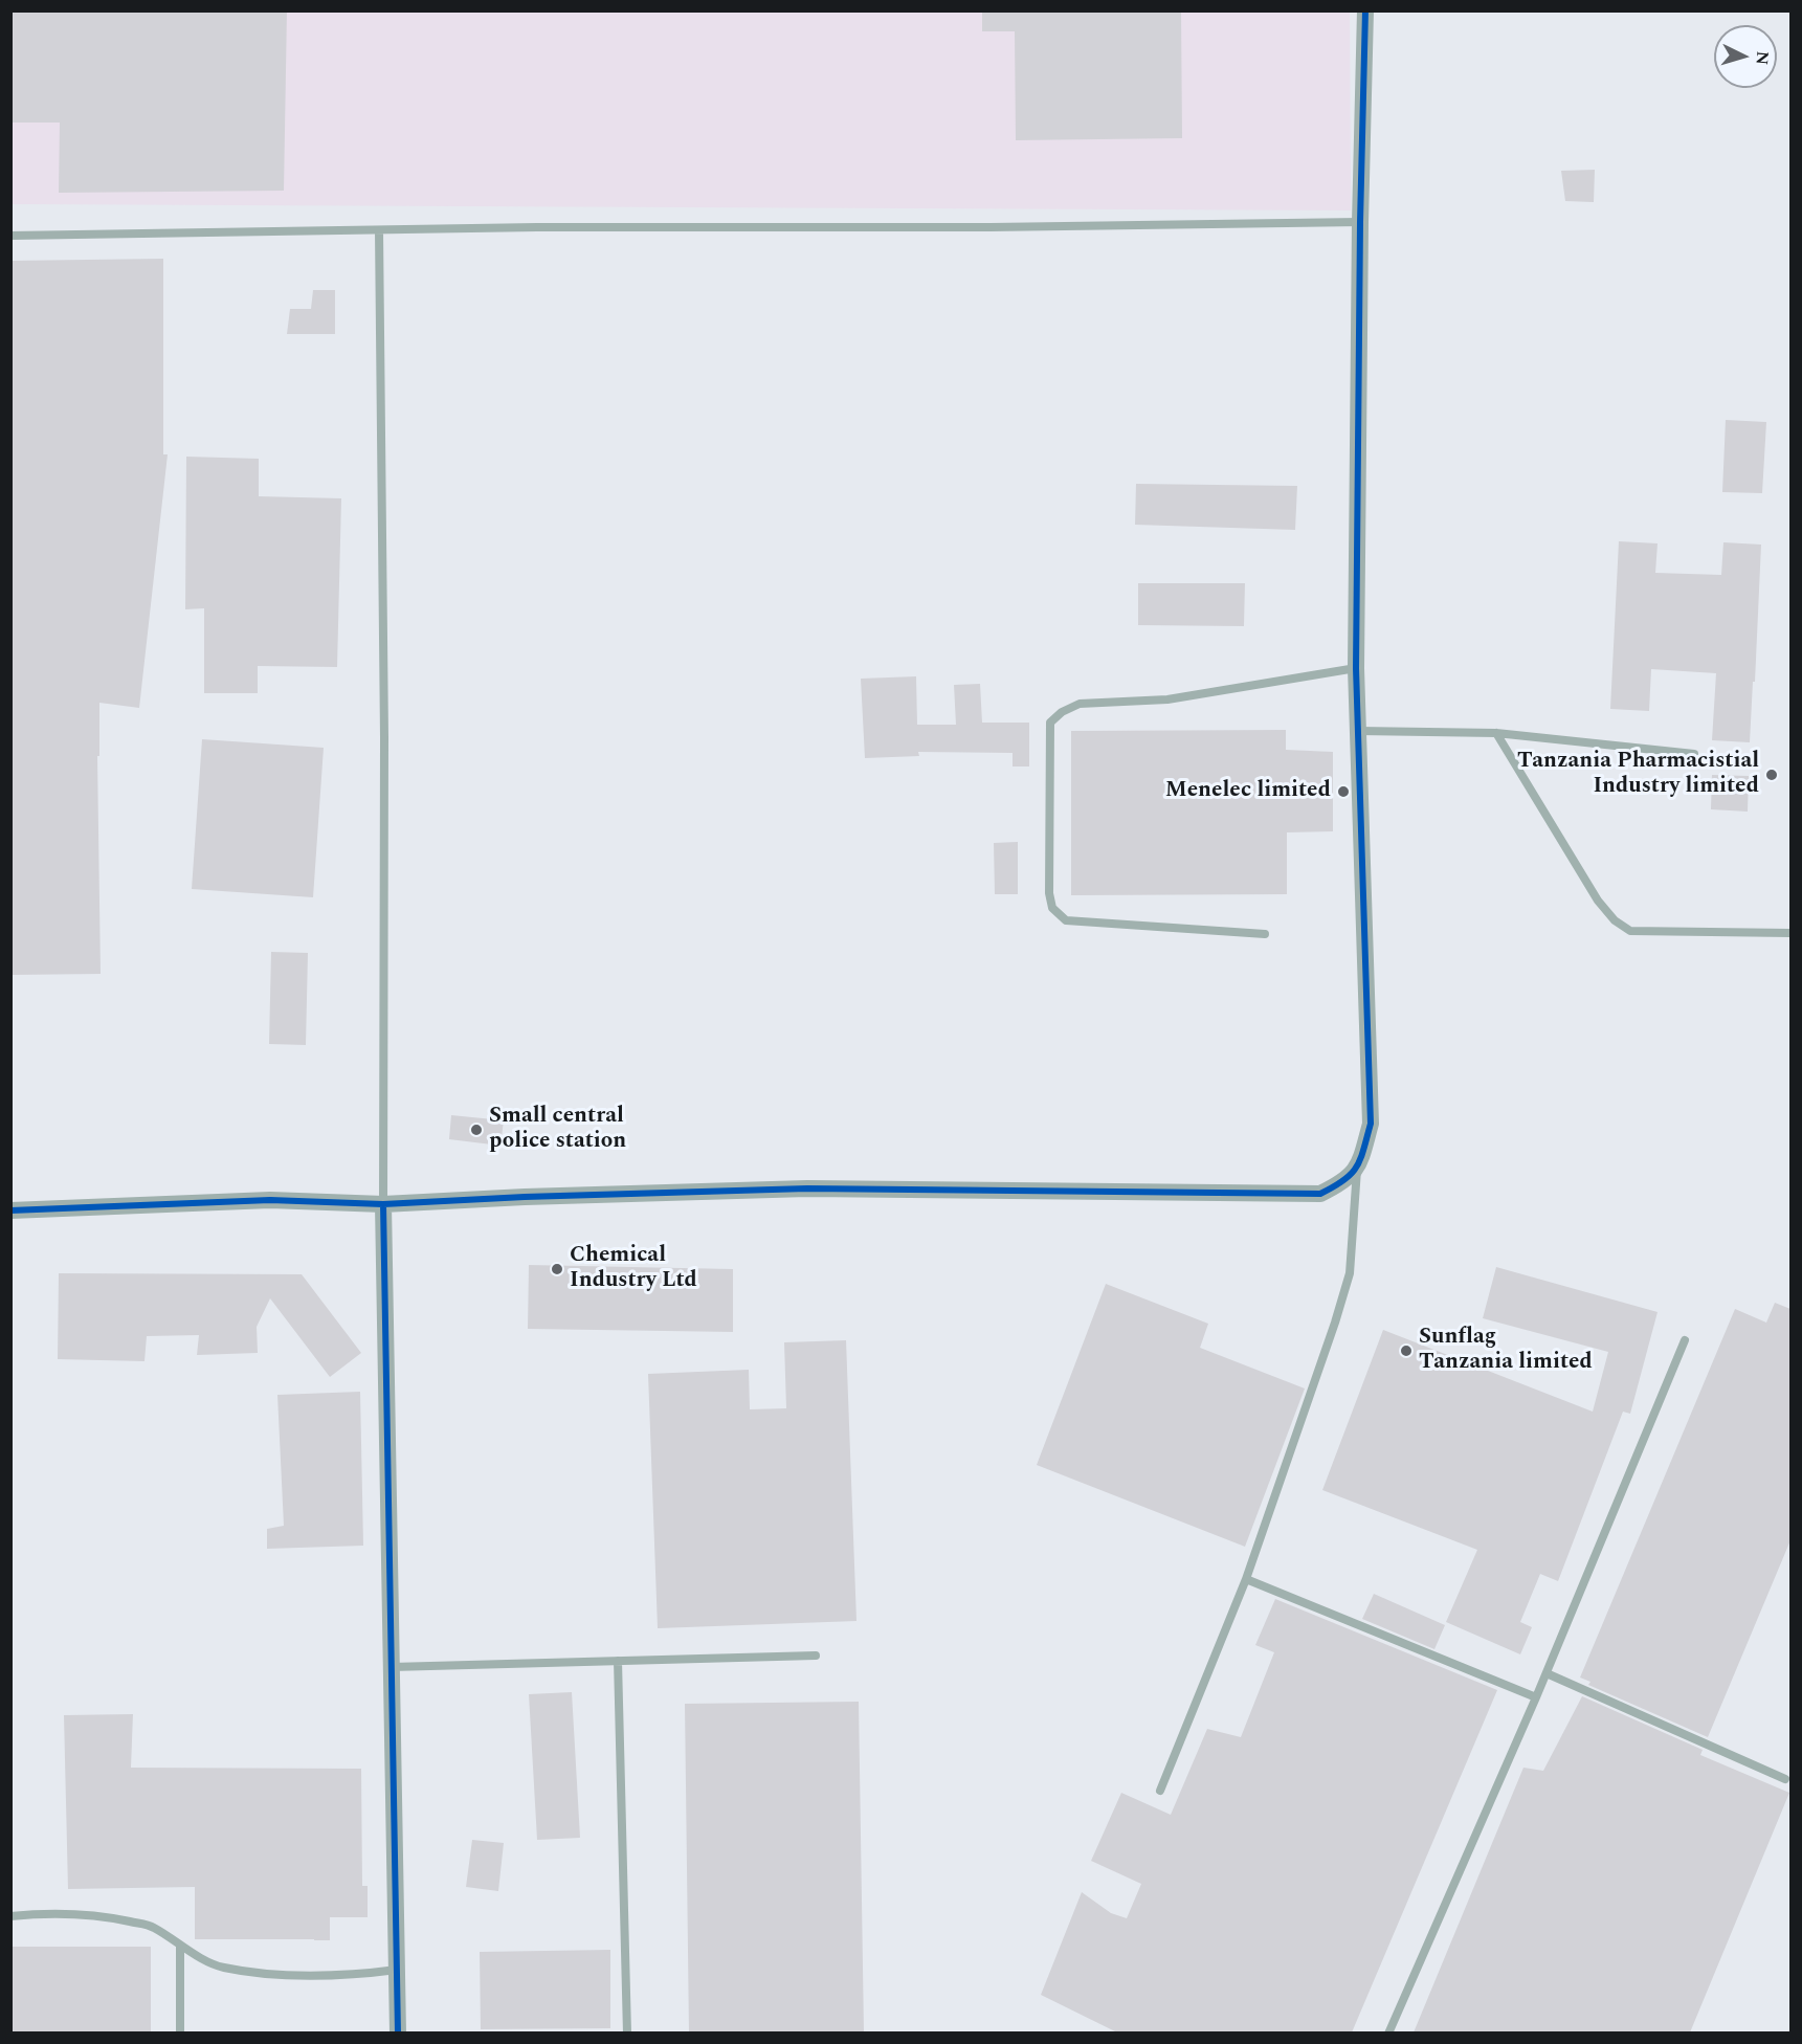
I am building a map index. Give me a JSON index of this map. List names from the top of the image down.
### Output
{
  "places": [
    "Tanzania Pharmacistial Industry limited",
    "Menelec limited",
    "Small central police station",
    "Chemical Industry Ltd",
    "Sunflag Tanzania limited"
  ],
  "north": "right"
}
